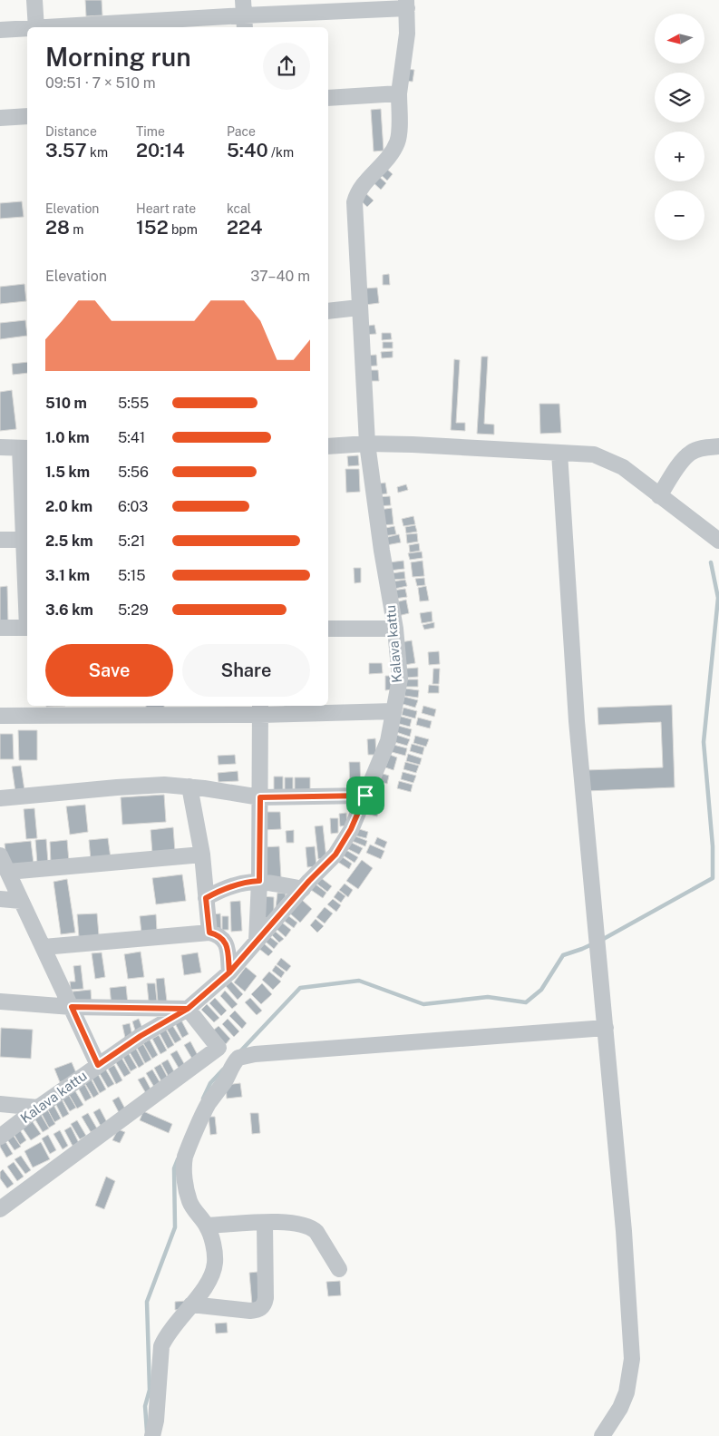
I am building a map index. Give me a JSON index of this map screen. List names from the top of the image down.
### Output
{
  "streets": {
    "street": ["Kalava kattu"]
  },
  "north": "left",
  "page": {
    "map_buttons": ["+", "−"],
    "heading": ["Morning run", "09:51 · 7 × 510 m"],
    "stats": [
      ["Distance", "3.57 km"],
      ["Time", "20:14"],
      ["Pace", "5:40 /km"],
      ["Elevation", "28 m"],
      ["Heart rate", "152 bpm"],
      ["kcal", "224"]
    ],
    "chart": ["Elevation", "37–40 m"],
    "list": [
      {
        "name": "510 m",
        "note": "5:55"
      },
      {
        "name": "1.0 km",
        "note": "5:41"
      },
      {
        "name": "1.5 km",
        "note": "5:56"
      },
      {
        "name": "2.0 km",
        "note": "6:03"
      },
      {
        "name": "2.5 km",
        "note": "5:21"
      },
      {
        "name": "3.1 km",
        "note": "5:15"
      },
      {
        "name": "3.6 km",
        "note": "5:29"
      }
    ],
    "buttons": ["Save", "Share"]
  }
}
